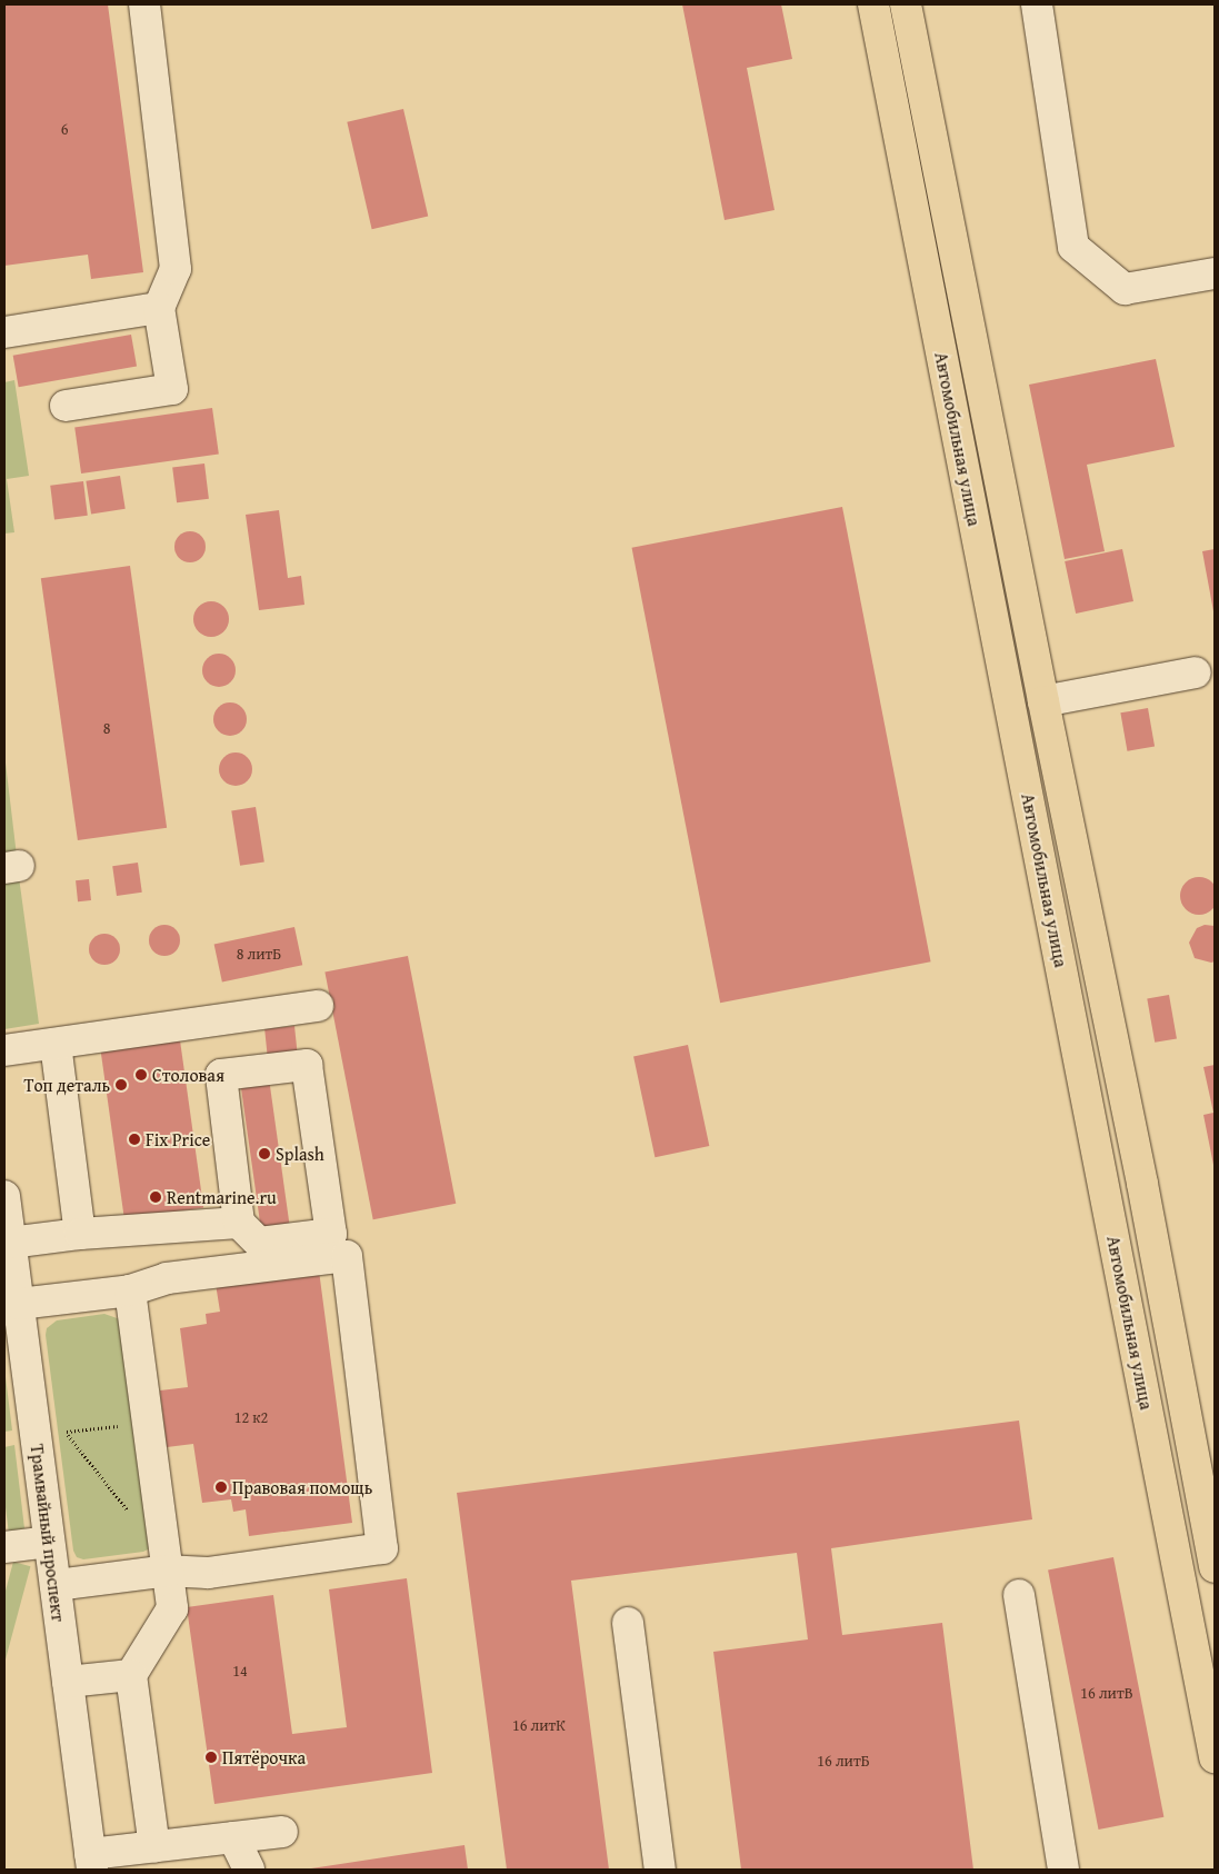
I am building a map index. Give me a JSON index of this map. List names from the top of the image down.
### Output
{
  "streets": {
    "main road": ["Автомобильная улица"],
    "street": ["Трамвайный проспект"]
  },
  "places": [
    "Столовая",
    "Топ деталь",
    "Fix Price",
    "Splash",
    "Rentmarine.ru",
    "Правовая помощь",
    "Пятёрочка"
  ],
  "house_numbers": [
    "6",
    "8",
    "8 литБ",
    "12 к2",
    "14",
    "16 литВ",
    "16 литК",
    "16 литБ"
  ]
}
